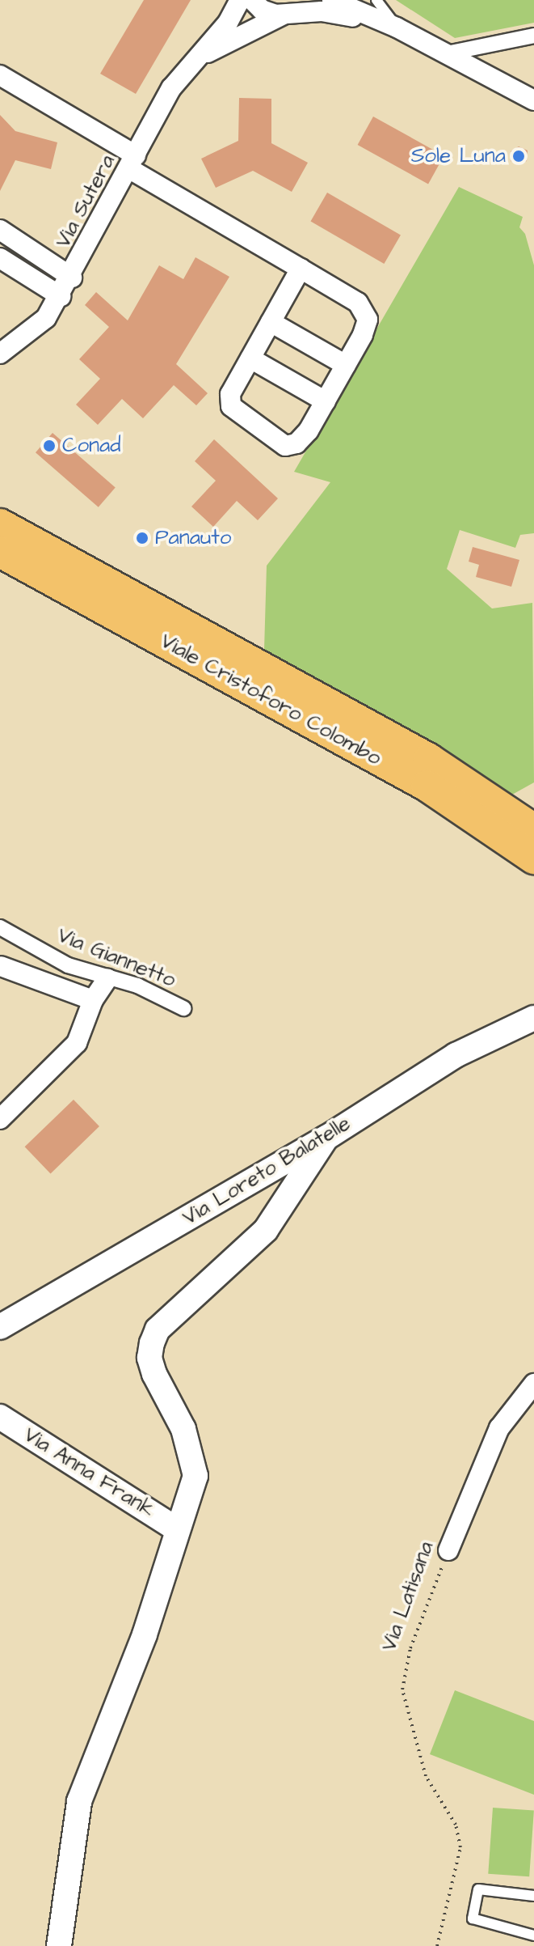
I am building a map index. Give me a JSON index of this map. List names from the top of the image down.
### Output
{
  "streets": {
    "main road": ["Viale Cristoforo Colombo"],
    "street": [
      "Via Sutera",
      "Via Giannetto",
      "Via Loreto Balatelle",
      "Via Anna Frank",
      "Via Latisana"
    ]
  },
  "places": ["Sole Luna", "Conad", "Panauto"]
}
